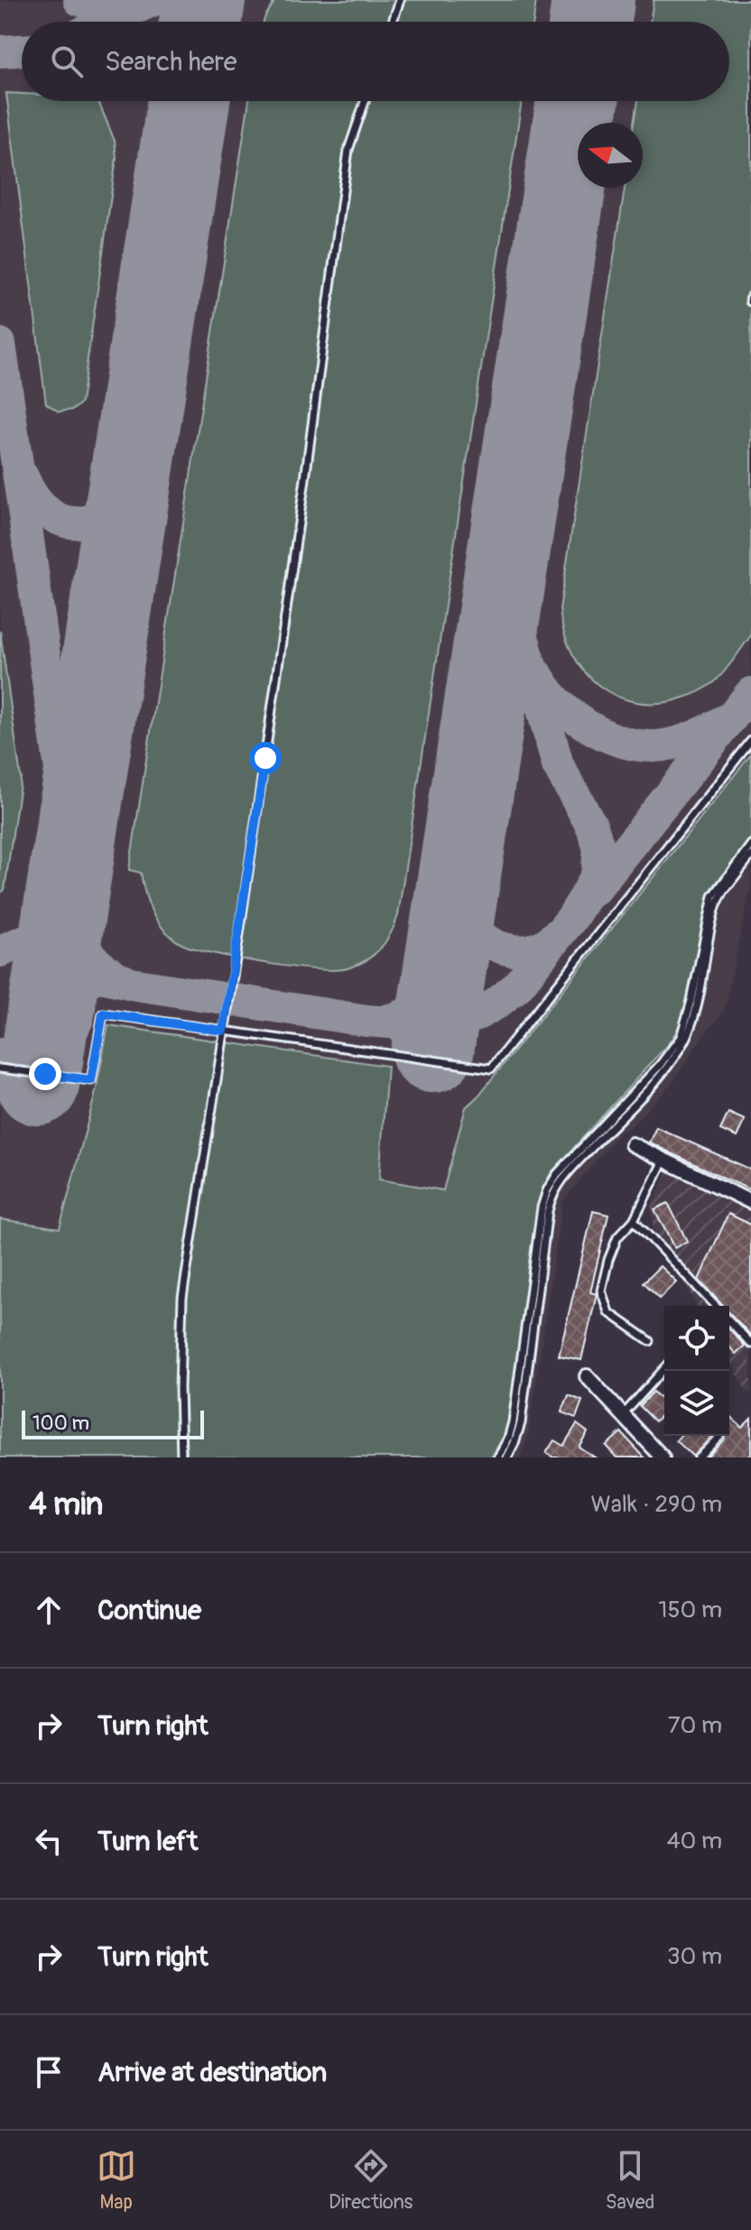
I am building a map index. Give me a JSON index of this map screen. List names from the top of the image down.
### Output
{
  "scale_bar": "100 m",
  "north": "left",
  "page": {
    "search": "Search here",
    "scale": "100 m",
    "heading": ["4 min", "Walk · 290 m"],
    "list": [
      ["Continue", "150 m"],
      ["Turn right", "70 m"],
      ["Turn left", "40 m"],
      ["Turn right", "30 m"],
      "Arrive at destination"
    ],
    "nav": ["Map", "Directions", "Saved"]
  }
}
